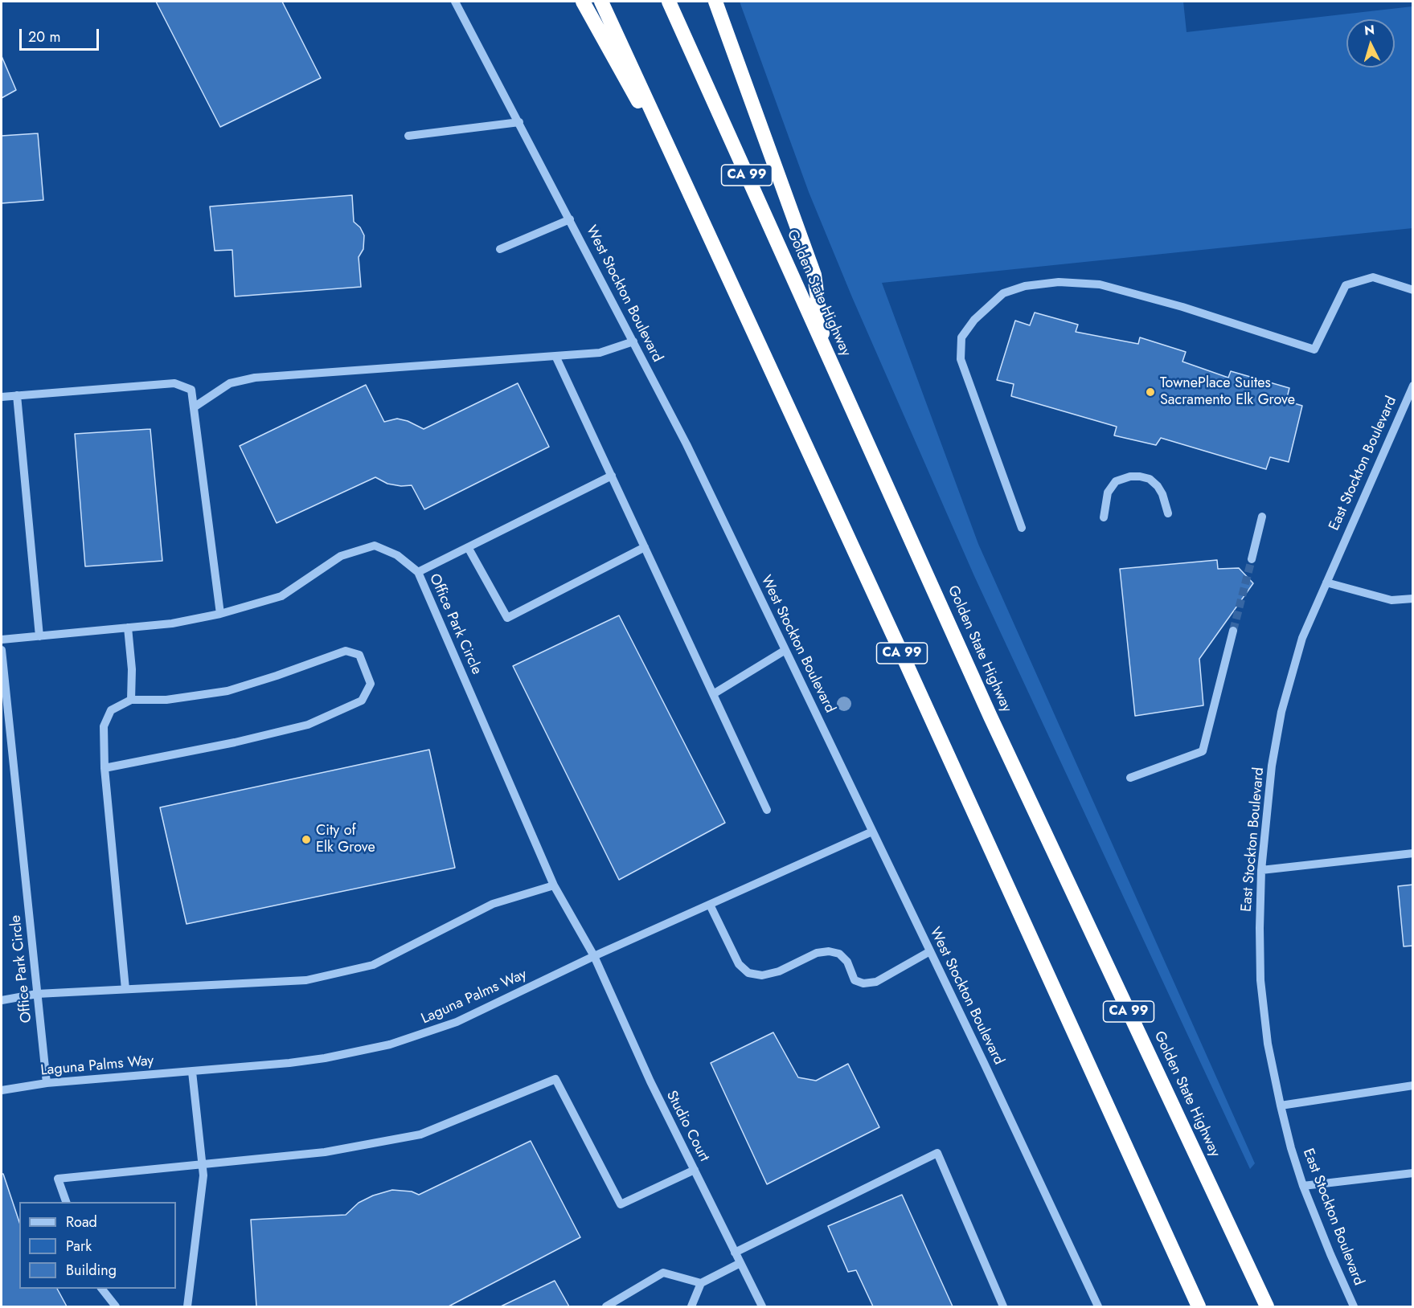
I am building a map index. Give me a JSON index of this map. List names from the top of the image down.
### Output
{
  "streets": {
    "highway": ["CA 99", "Golden State Highway"],
    "street": [
      "West Stockton Boulevard",
      "East Stockton Boulevard",
      "Office Park Circle",
      "Laguna Palms Way",
      "Studio Court"
    ]
  },
  "crossings": [
    ["West Stockton Boulevard", "Laguna Palms Way"],
    ["Office Park Circle", "Laguna Palms Way"],
    ["Office Park Circle", "Studio Court"],
    ["Laguna Palms Way", "Studio Court"]
  ],
  "places": ["TownePlace Suites Sacramento Elk Grove", "City of Elk Grove"],
  "legend": ["Road", "Park", "Building"],
  "scale_bar": "20 m",
  "north": "top"
}
